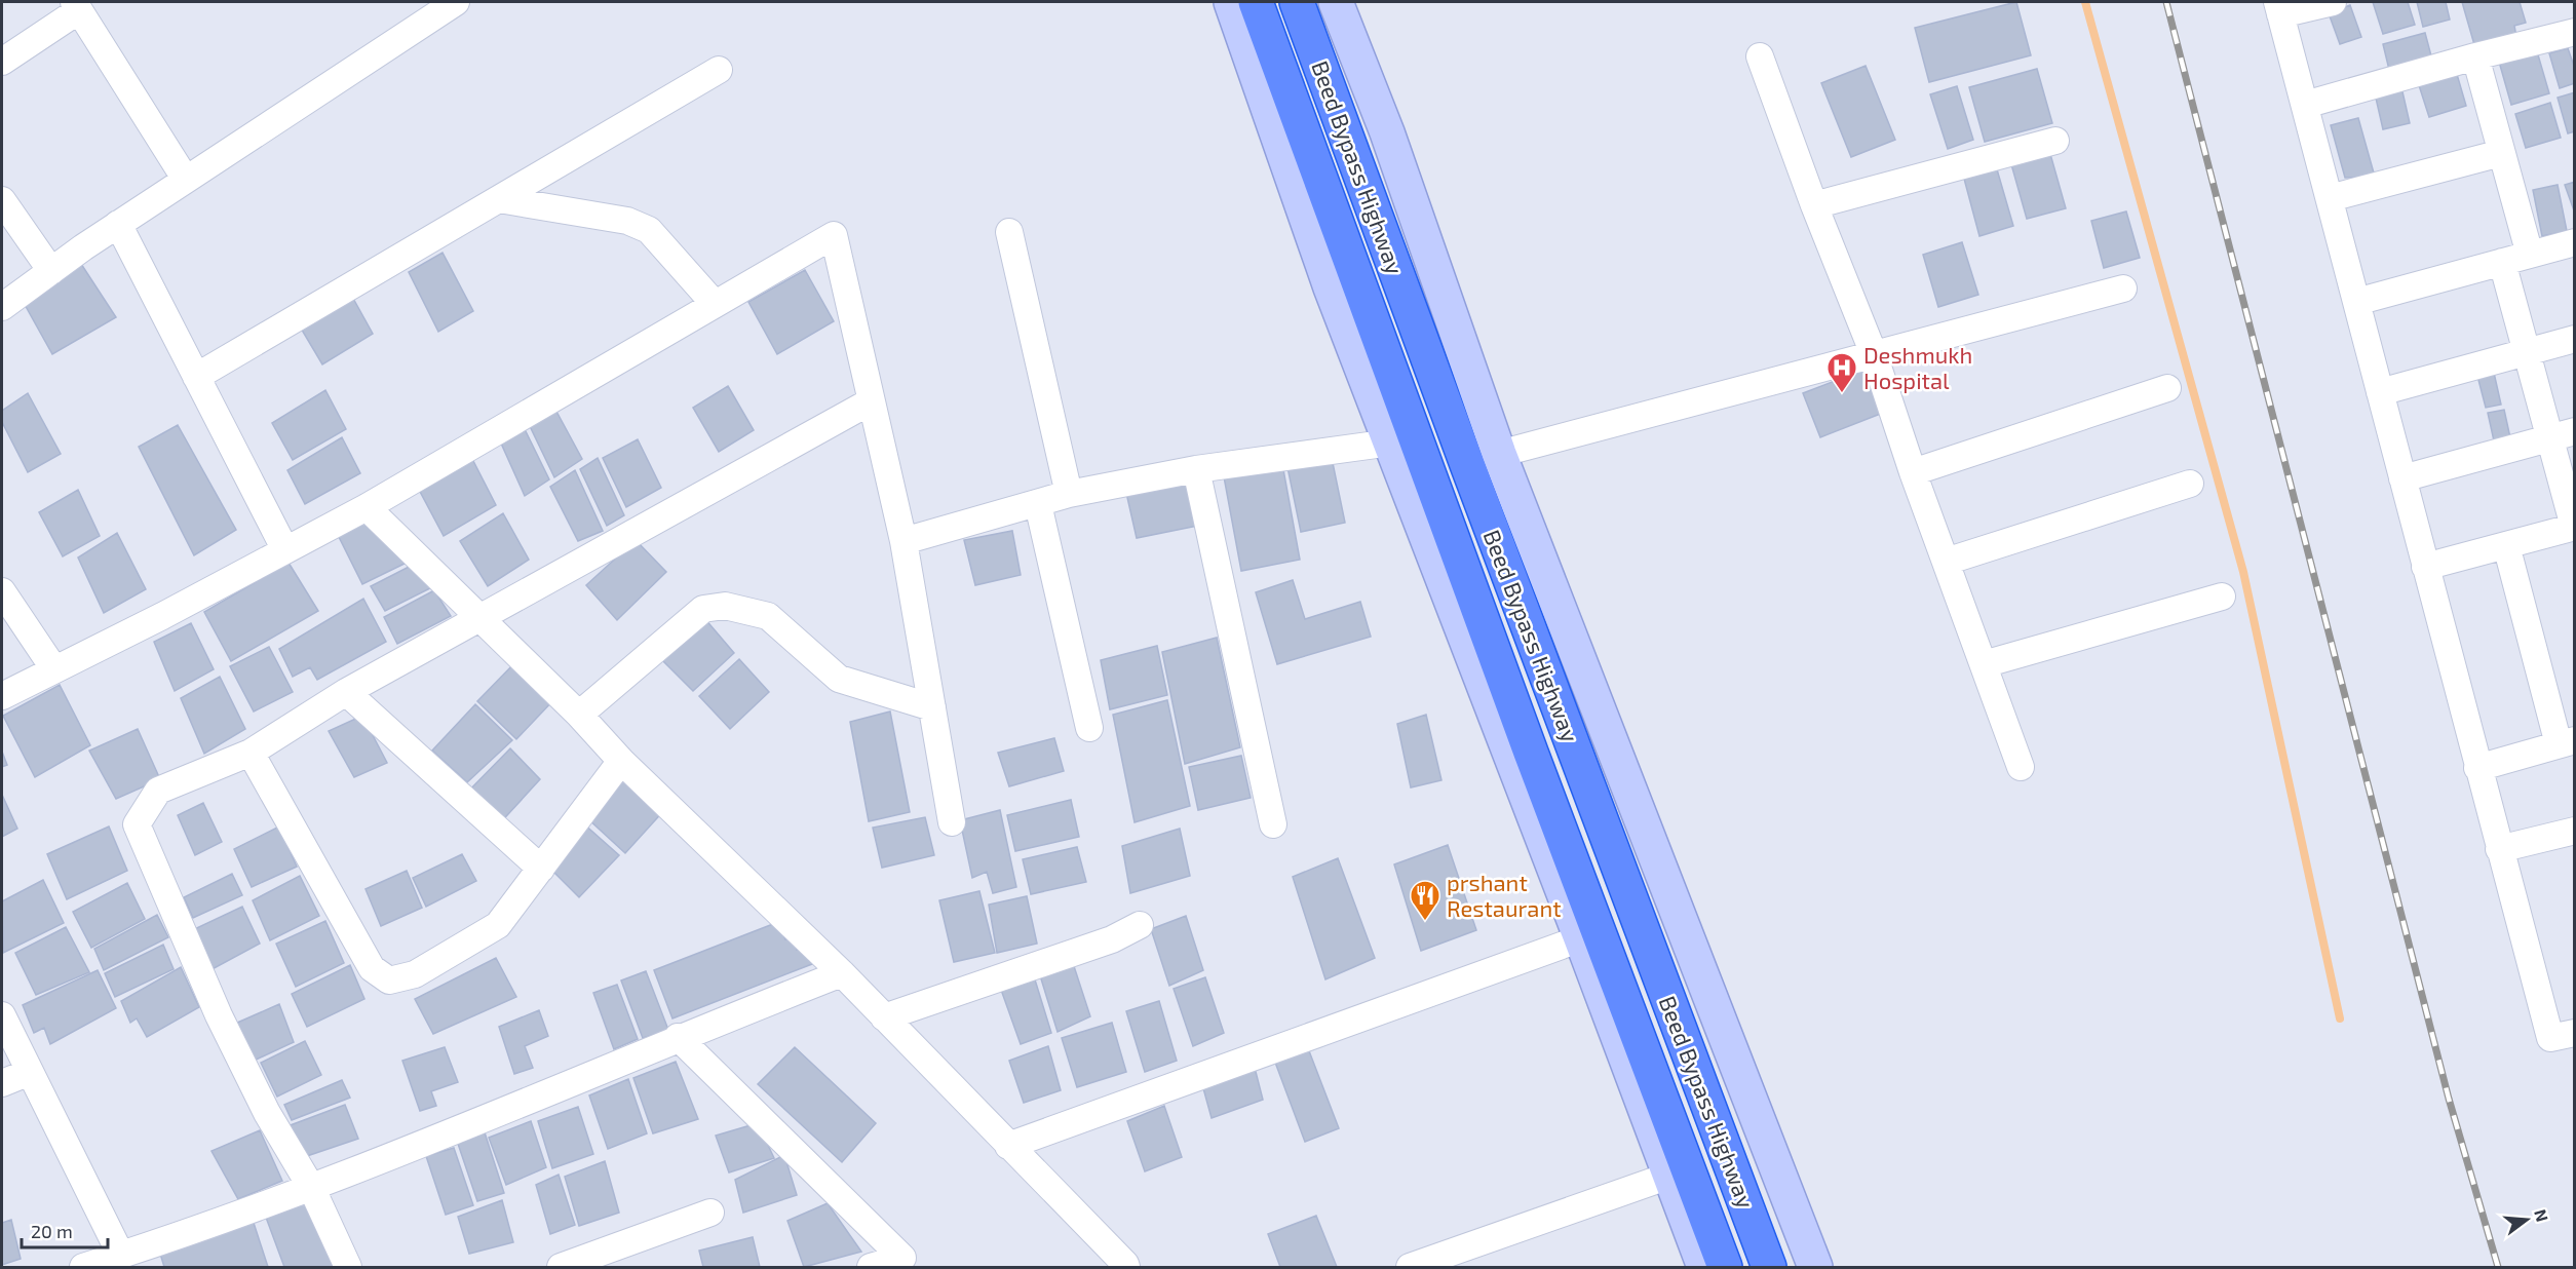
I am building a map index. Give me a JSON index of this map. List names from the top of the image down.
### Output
{
  "streets": {
    "highway": ["Beed Bypass Highway"]
  },
  "places": {
    "hospital": ["Deshmukh Hospital"],
    "restaurant": ["prshant Restaurant"]
  },
  "scale_bar": "20 m",
  "north": "right"
}
